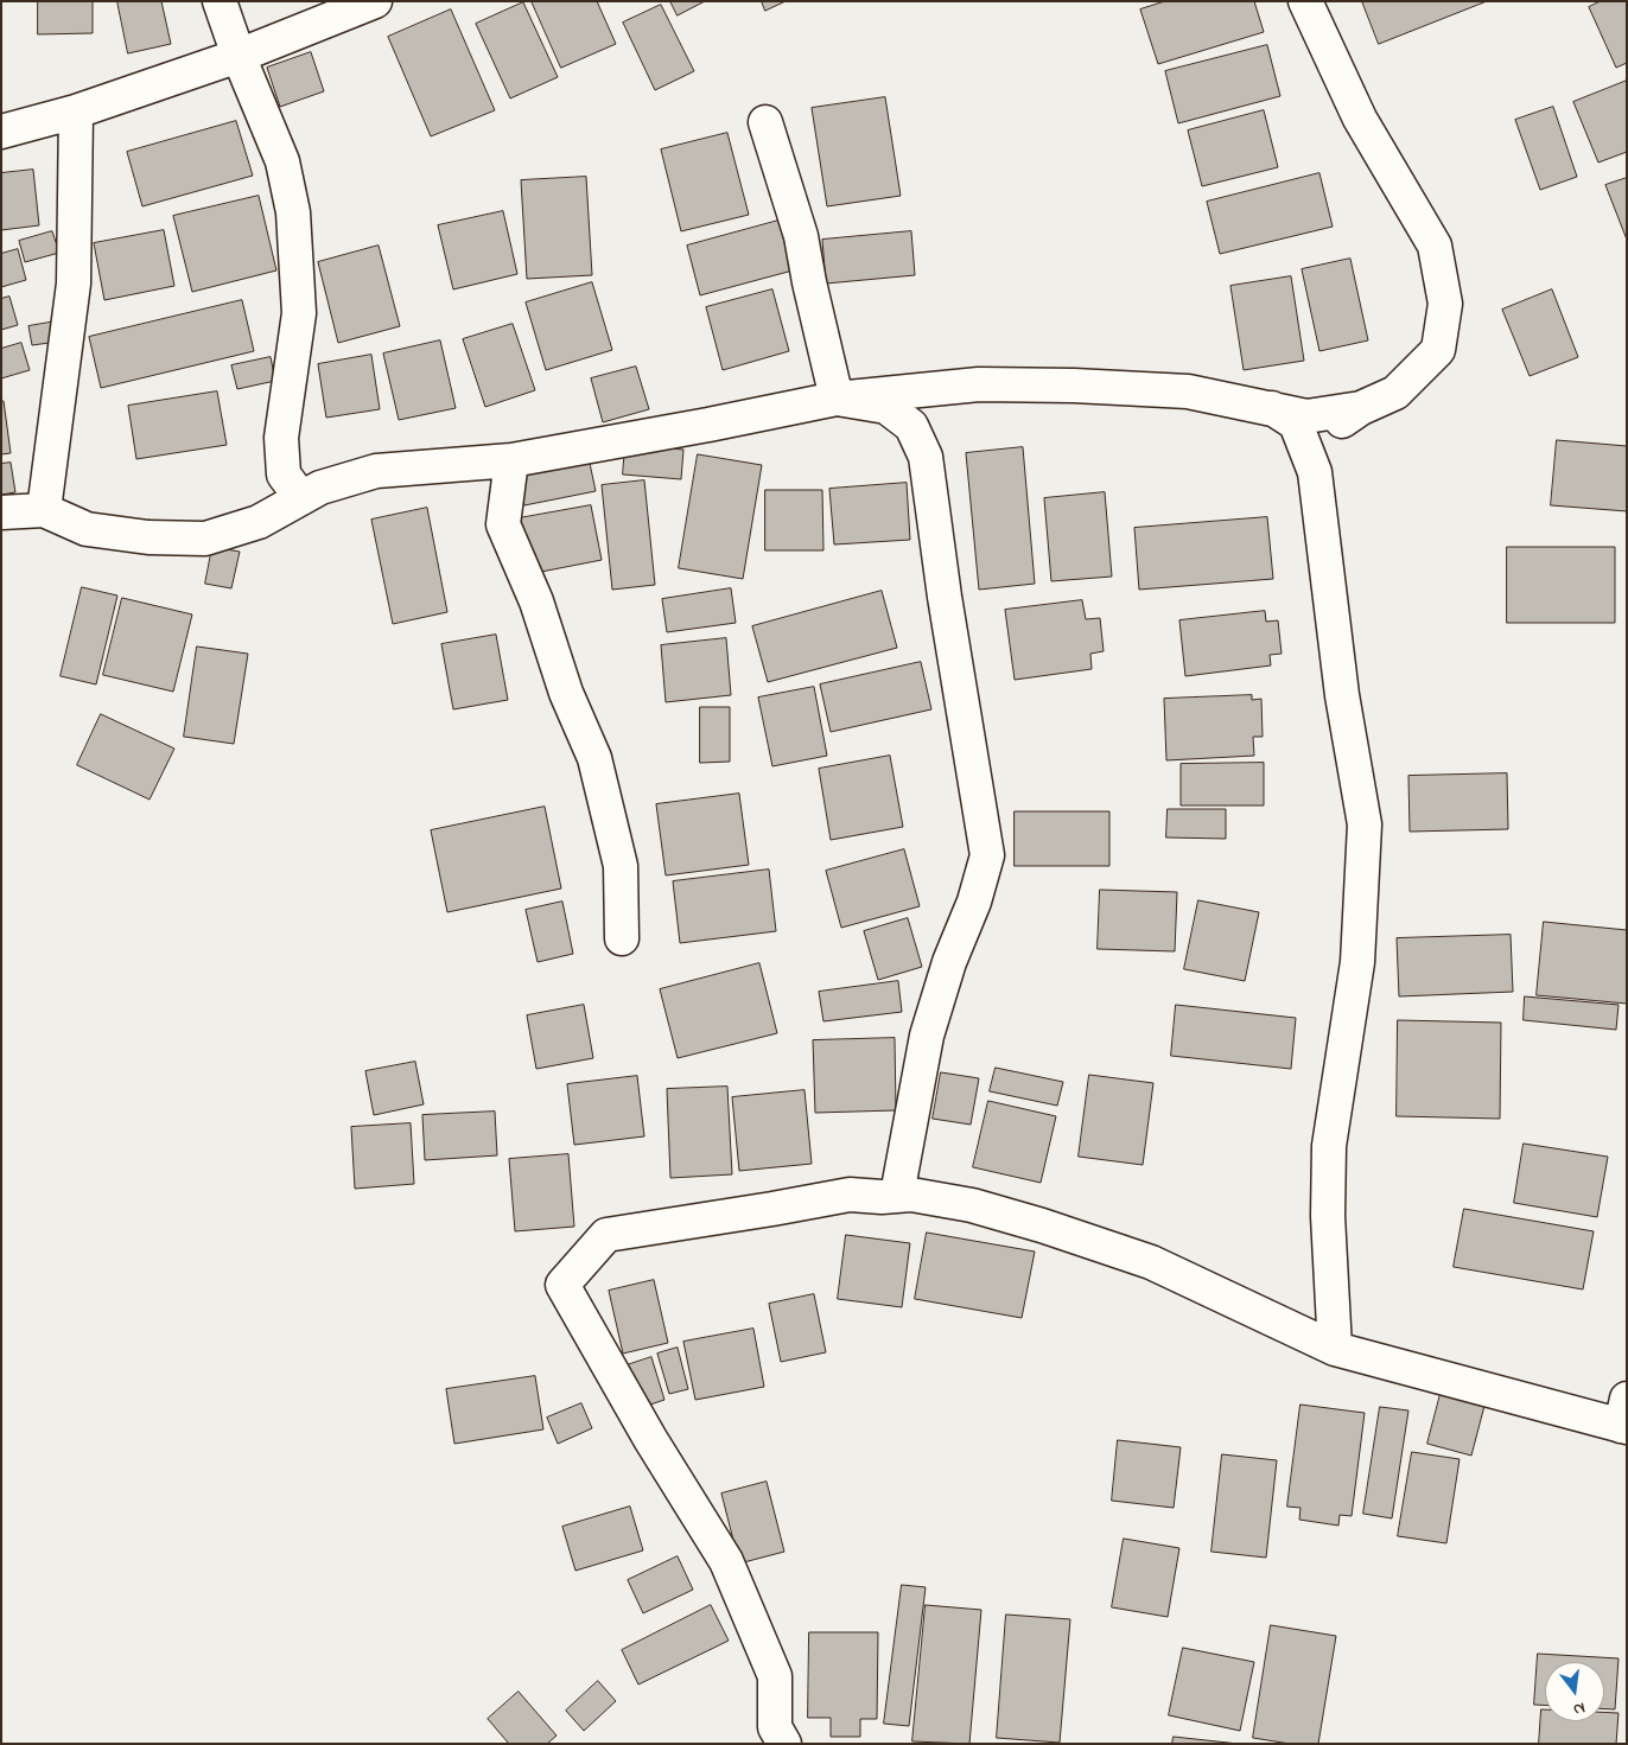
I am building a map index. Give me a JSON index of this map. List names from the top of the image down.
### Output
{
  "north": "bottom"
}
